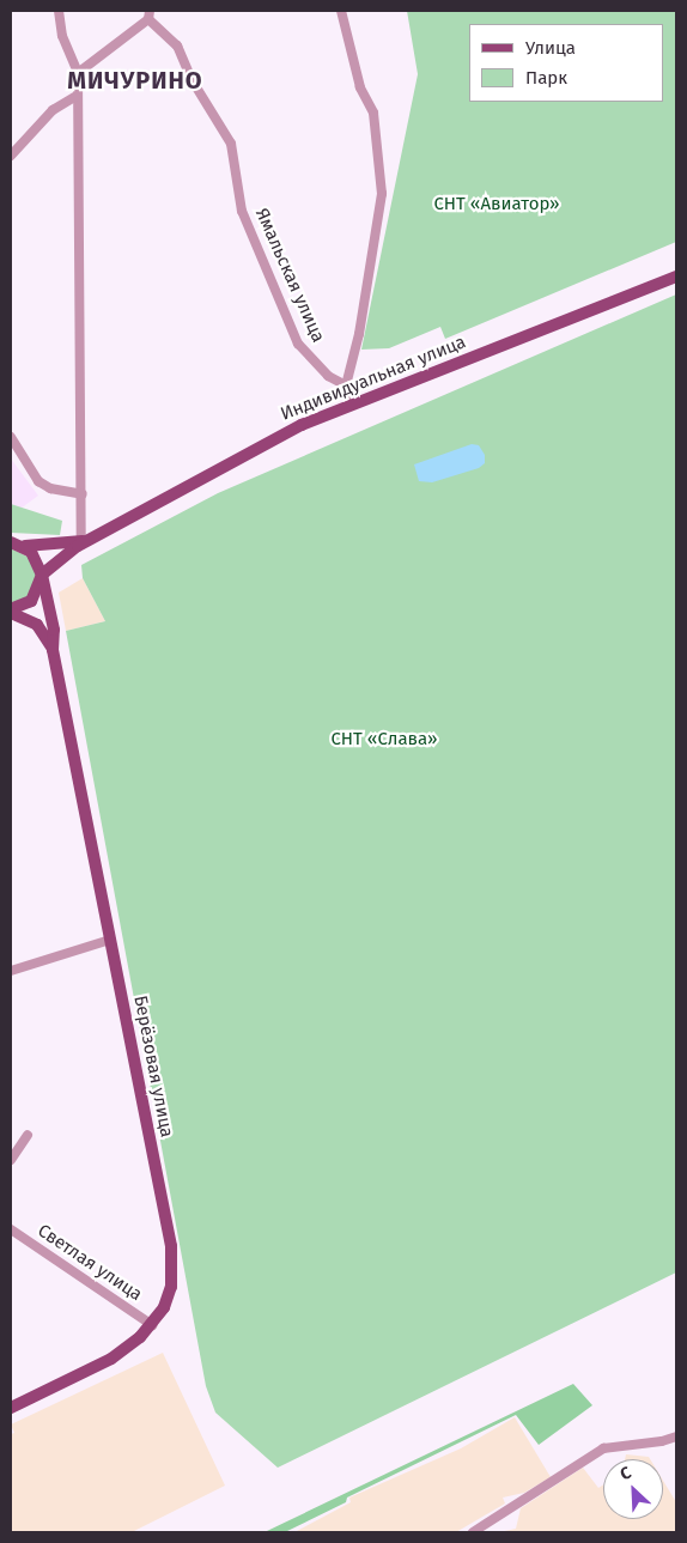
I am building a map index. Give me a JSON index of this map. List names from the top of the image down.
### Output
{
  "streets": {
    "main road": ["Индивидуальная улица", "Берёзовая улица"],
    "street": ["Ямальская улица", "Светлая улица"]
  },
  "crossings": [
    ["Индивидуальная улица", "Берёзовая улица"],
    ["Берёзовая улица", "Светлая улица"]
  ],
  "districts": ["МИЧУРИНО"],
  "parks": ["СНТ «Авиатор»", "СНТ «Слава»"],
  "legend": ["Улица", "Парк"],
  "north": "top left"
}
